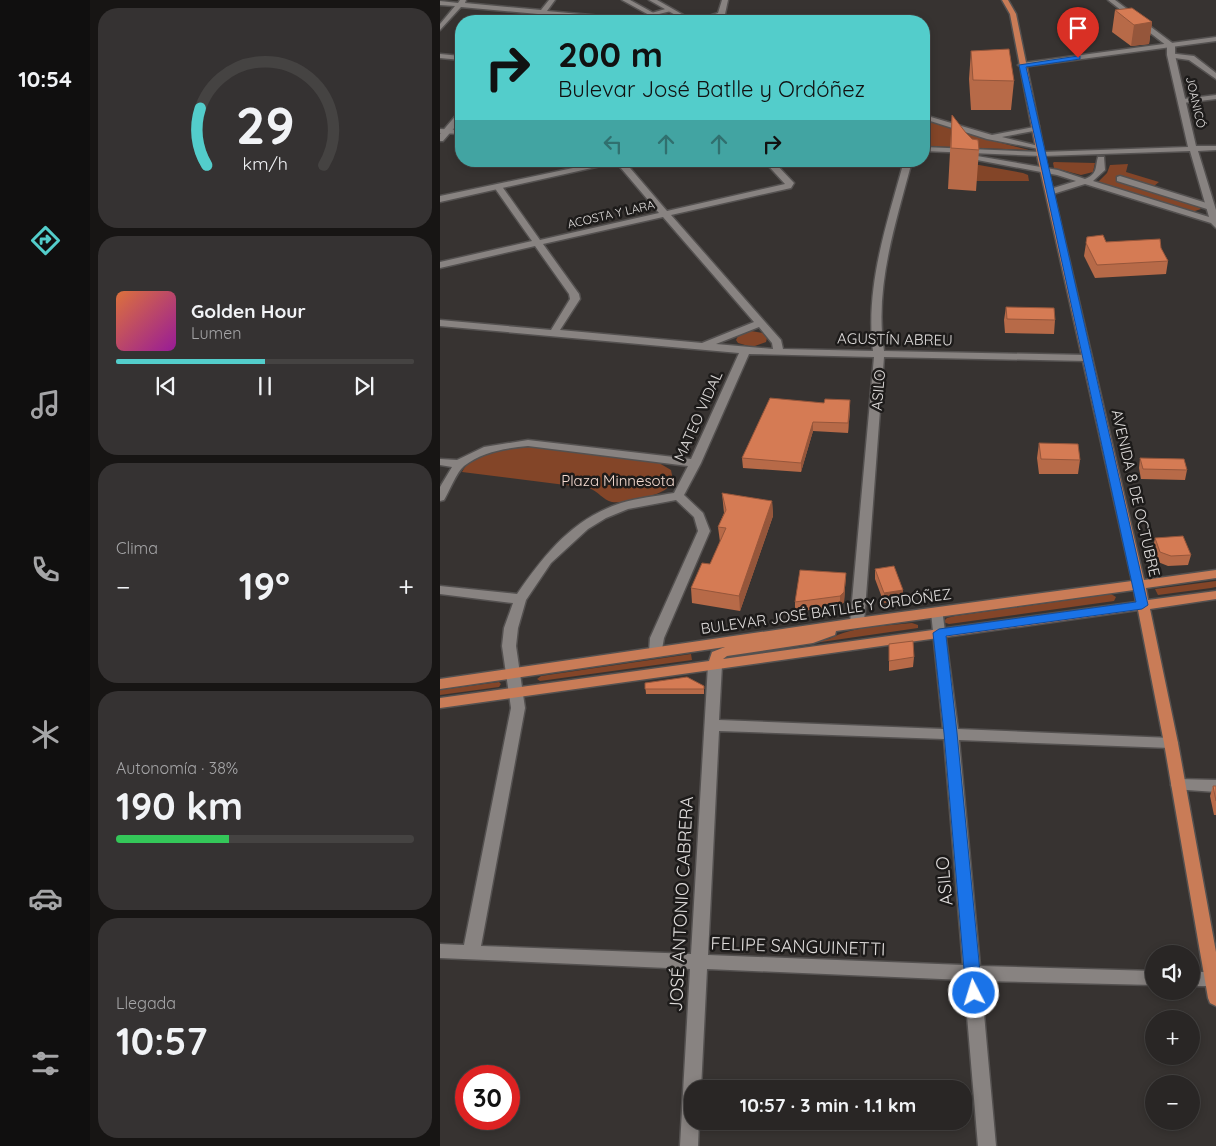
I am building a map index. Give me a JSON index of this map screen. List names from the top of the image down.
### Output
{
  "streets": {
    "main road": ["AVENIDA 8 DE OCTUBRE", "BULEVAR JOSÉ BATLLE Y ORDÓÑEZ"],
    "street": [
      "JOANICÓ",
      "ACOSTA Y LARA",
      "AGUSTÍN ABREU",
      "ASILO",
      "MATEO VIDAL",
      "JOSÉ ANTONIO CABRERA",
      "FELIPE SANGUINETTI"
    ]
  },
  "crossings": [
    ["AGUSTÍN ABREU", "ASILO"],
    ["AGUSTÍN ABREU", "MATEO VIDAL"],
    ["AGUSTÍN ABREU", "AVENIDA 8 DE OCTUBRE"],
    ["ASILO", "BULEVAR JOSÉ BATLLE Y ORDÓÑEZ"],
    ["ASILO", "FELIPE SANGUINETTI"],
    ["AVENIDA 8 DE OCTUBRE", "BULEVAR JOSÉ BATLLE Y ORDÓÑEZ"],
    ["JOSÉ ANTONIO CABRERA", "FELIPE SANGUINETTI"]
  ],
  "parks": ["Plaza Minnesota"],
  "page": {
    "tabs": "10:54",
    "turn": ["200 m", "Bulevar José Batlle y Ordóñez"],
    "song": ["Golden Hour", "Lumen"],
    "tile": [
      "Clima",
      ["Autonomía · 38%", "190 km"],
      ["Llegada", "10:57"]
    ],
    "heat": ["−", "19°", "+"],
    "map_buttons": ["+", "−"],
    "limit": "30",
    "trip": "10:57 · 3 min · 1.1 km",
    "gauge": ["29", "km/h"]
  }
}
